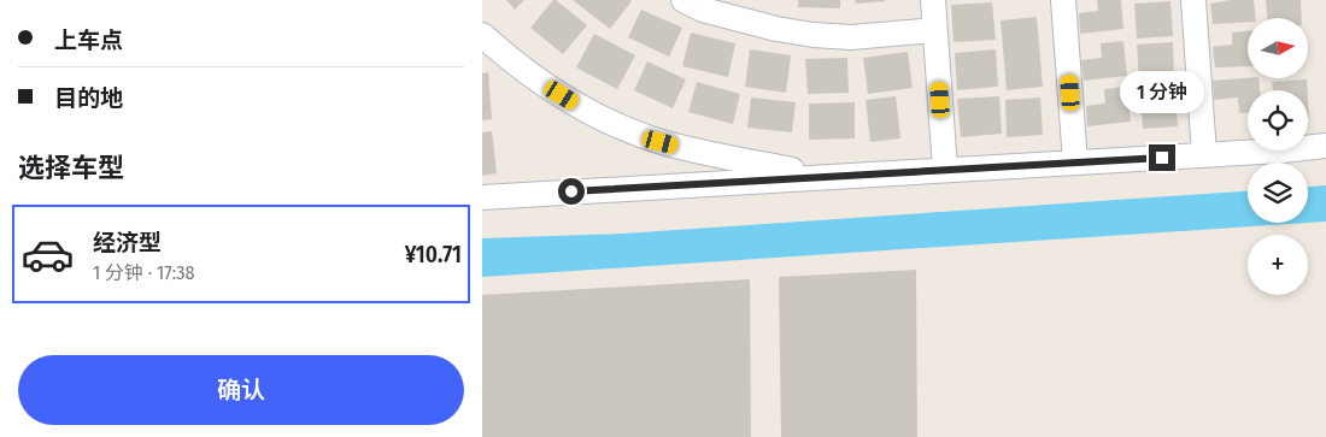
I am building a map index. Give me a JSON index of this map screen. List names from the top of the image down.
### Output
{
  "north": "right",
  "page": {
    "banner": ["上车点", "目的地"],
    "map_buttons": "+",
    "bubble": "1 分钟",
    "heading": "选择车型",
    "list": [
      {
        "name": "经济型",
        "note": "1 分钟 · 17:38",
        "value": "¥10.71"
      }
    ],
    "buttons": "确认"
  }
}
